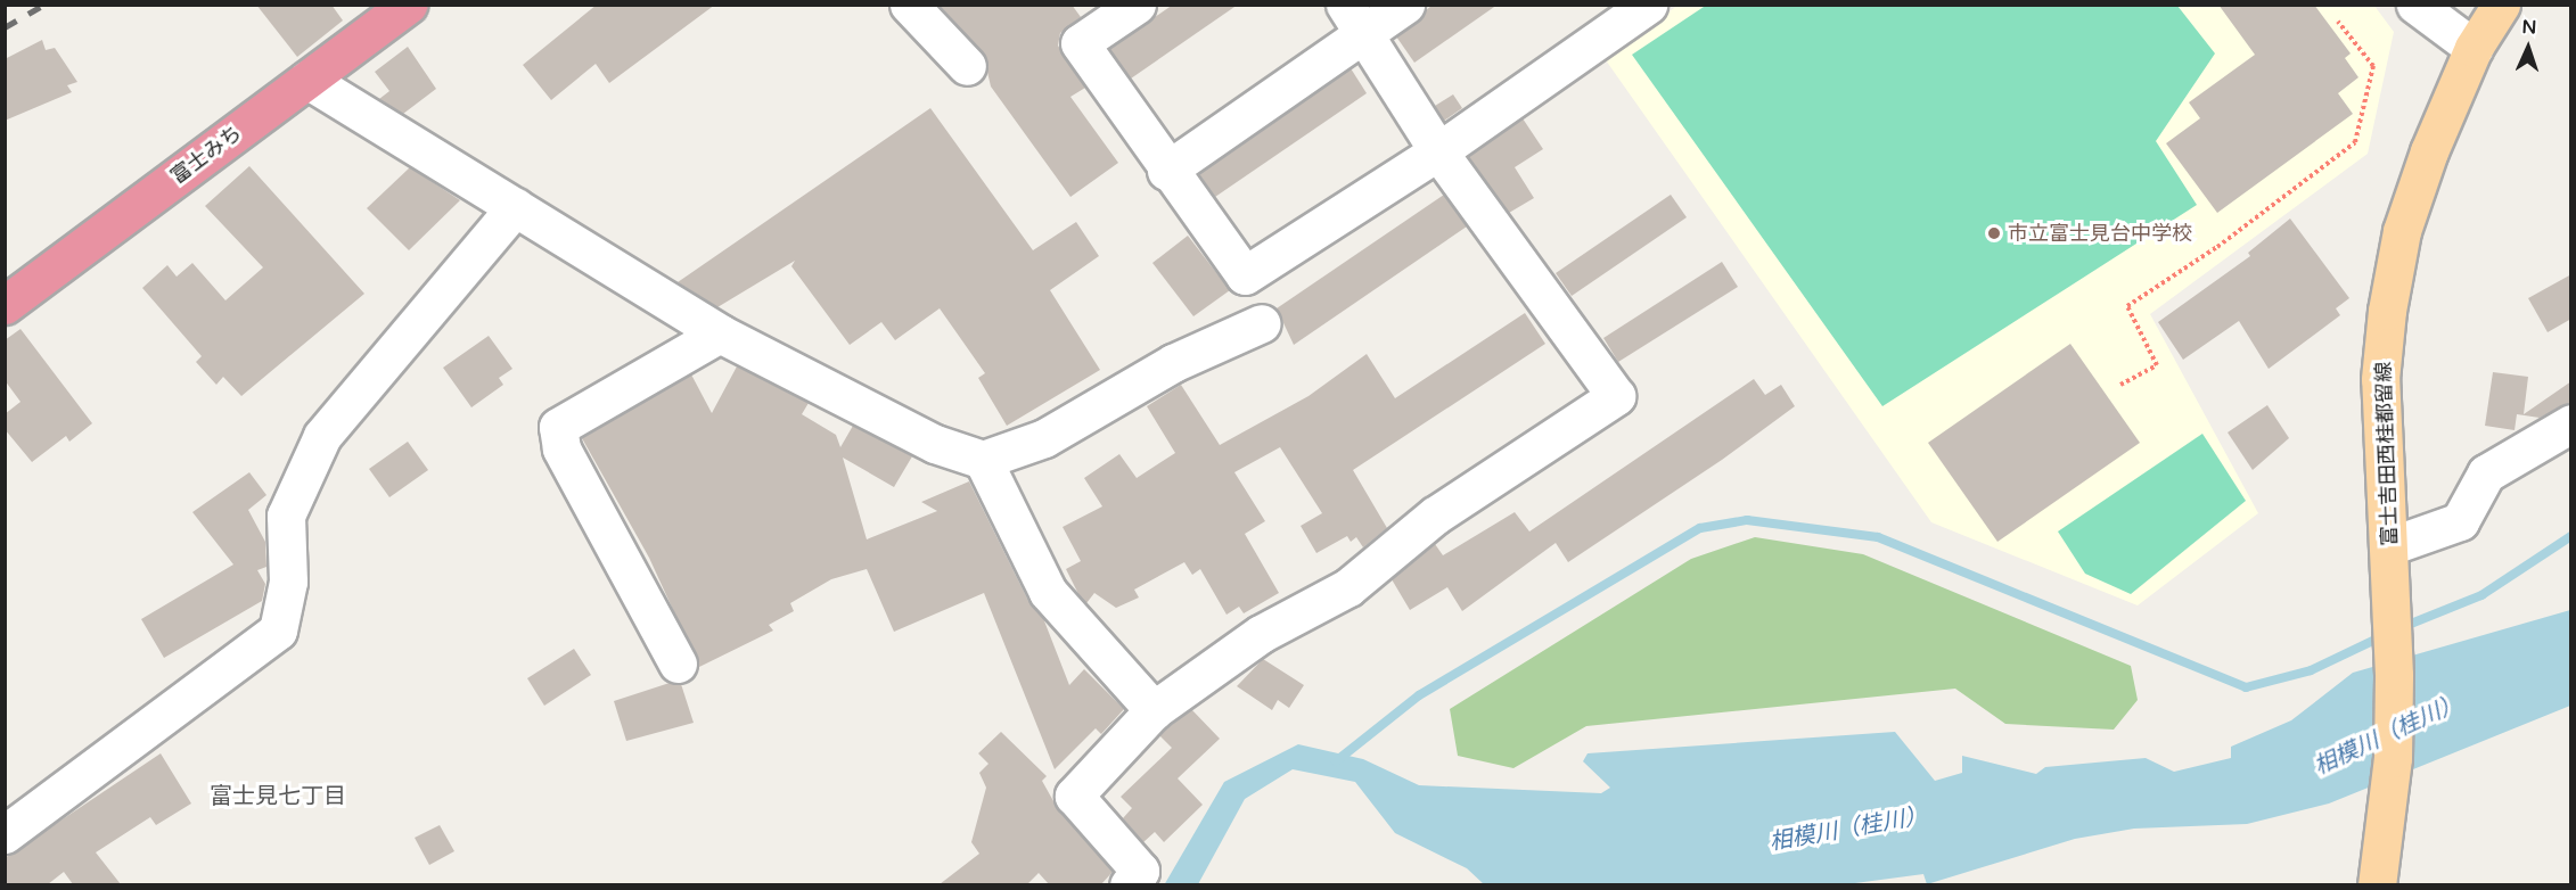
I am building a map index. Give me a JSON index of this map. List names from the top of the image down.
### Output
{
  "streets": {
    "highway": ["富士みち"],
    "main road": ["富士吉田西桂都留線"]
  },
  "districts": ["富士見七丁目"],
  "water": ["相模川（桂川）"],
  "places": ["市立富士見台中学校"],
  "north": "top"
}
